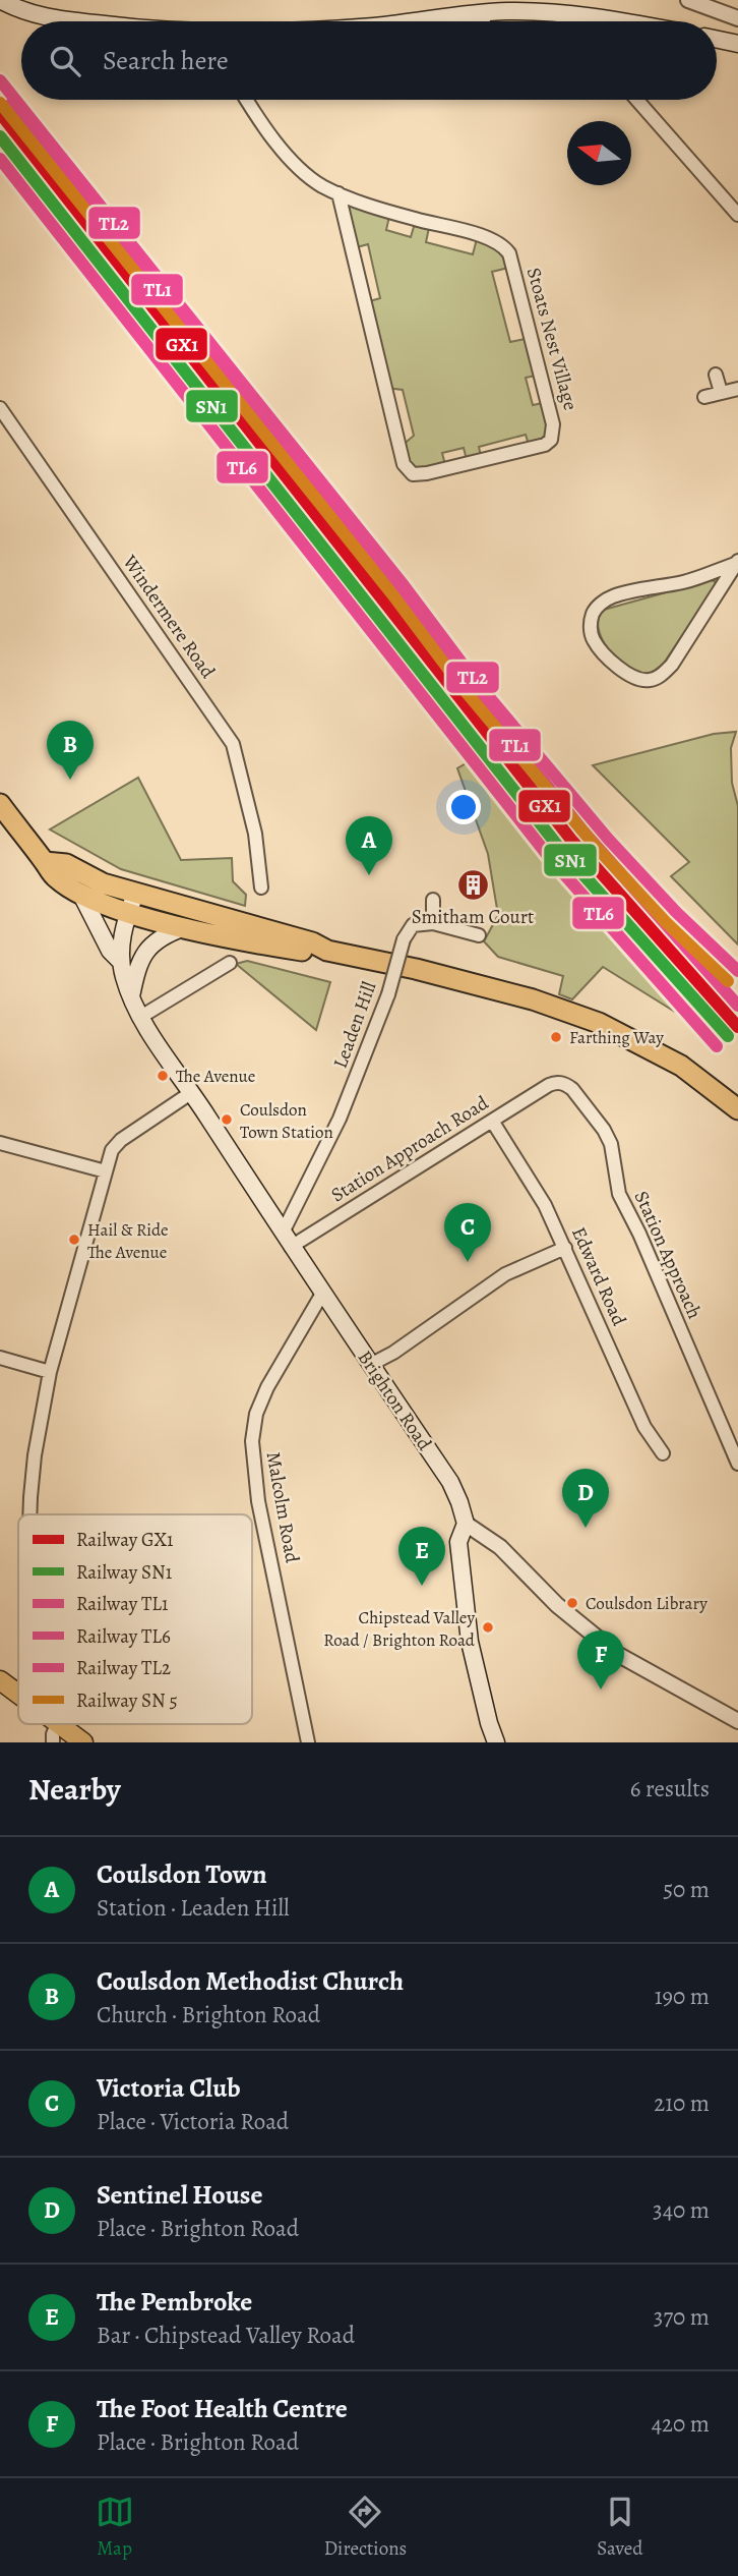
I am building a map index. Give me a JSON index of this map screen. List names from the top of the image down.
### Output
{
  "streets": {
    "highway": ["Brighton Road"],
    "street": [
      "Stoats Nest Village",
      "Windermere Road",
      "Leaden Hill",
      "Station Approach Road",
      "Station Approach",
      "Edward Road",
      "Malcolm Road"
    ]
  },
  "crossings": [
    ["Leaden Hill", "Brighton Road"],
    ["Station Approach Road", "Station Approach"],
    ["Station Approach Road", "Edward Road"],
    ["Station Approach Road", "Brighton Road"],
    ["Brighton Road", "Malcolm Road"]
  ],
  "places": {
    "building": ["Smitham Court"],
    "other": [
      "Farthing Way",
      "The Avenue",
      "Coulsdon Town Station",
      "Hail & Ride The Avenue",
      "Coulsdon Library",
      "Chipstead Valley Road / Brighton Road"
    ]
  },
  "lines": [
    "rail line TL2",
    "rail line TL1",
    "rail line GX1",
    "rail line SN1",
    "rail line TL6"
  ],
  "legend": [
    "Railway GX1",
    "Railway SN1",
    "Railway TL1",
    "Railway TL6",
    "Railway TL2",
    "Railway SN 5"
  ],
  "north": "left",
  "page": {
    "search": "Search here",
    "pins": [
      "B",
      "A",
      "C",
      "D",
      "E",
      "F"
    ],
    "heading": ["Nearby", "6 results"],
    "list": [
      {
        "mark": "A",
        "name": "Coulsdon Town",
        "note": "Station · Leaden Hill",
        "value": "50 m"
      },
      {
        "mark": "B",
        "name": "Coulsdon Methodist Church",
        "note": "Church · Brighton Road",
        "value": "190 m"
      },
      {
        "mark": "C",
        "name": "Victoria Club",
        "note": "Place · Victoria Road",
        "value": "210 m"
      },
      {
        "mark": "D",
        "name": "Sentinel House",
        "note": "Place · Brighton Road",
        "value": "340 m"
      },
      {
        "mark": "E",
        "name": "The Pembroke",
        "note": "Bar · Chipstead Valley Road",
        "value": "370 m"
      },
      {
        "mark": "F",
        "name": "The Foot Health Centre",
        "note": "Place · Brighton Road",
        "value": "420 m"
      }
    ],
    "nav": ["Map", "Directions", "Saved"]
  }
}
